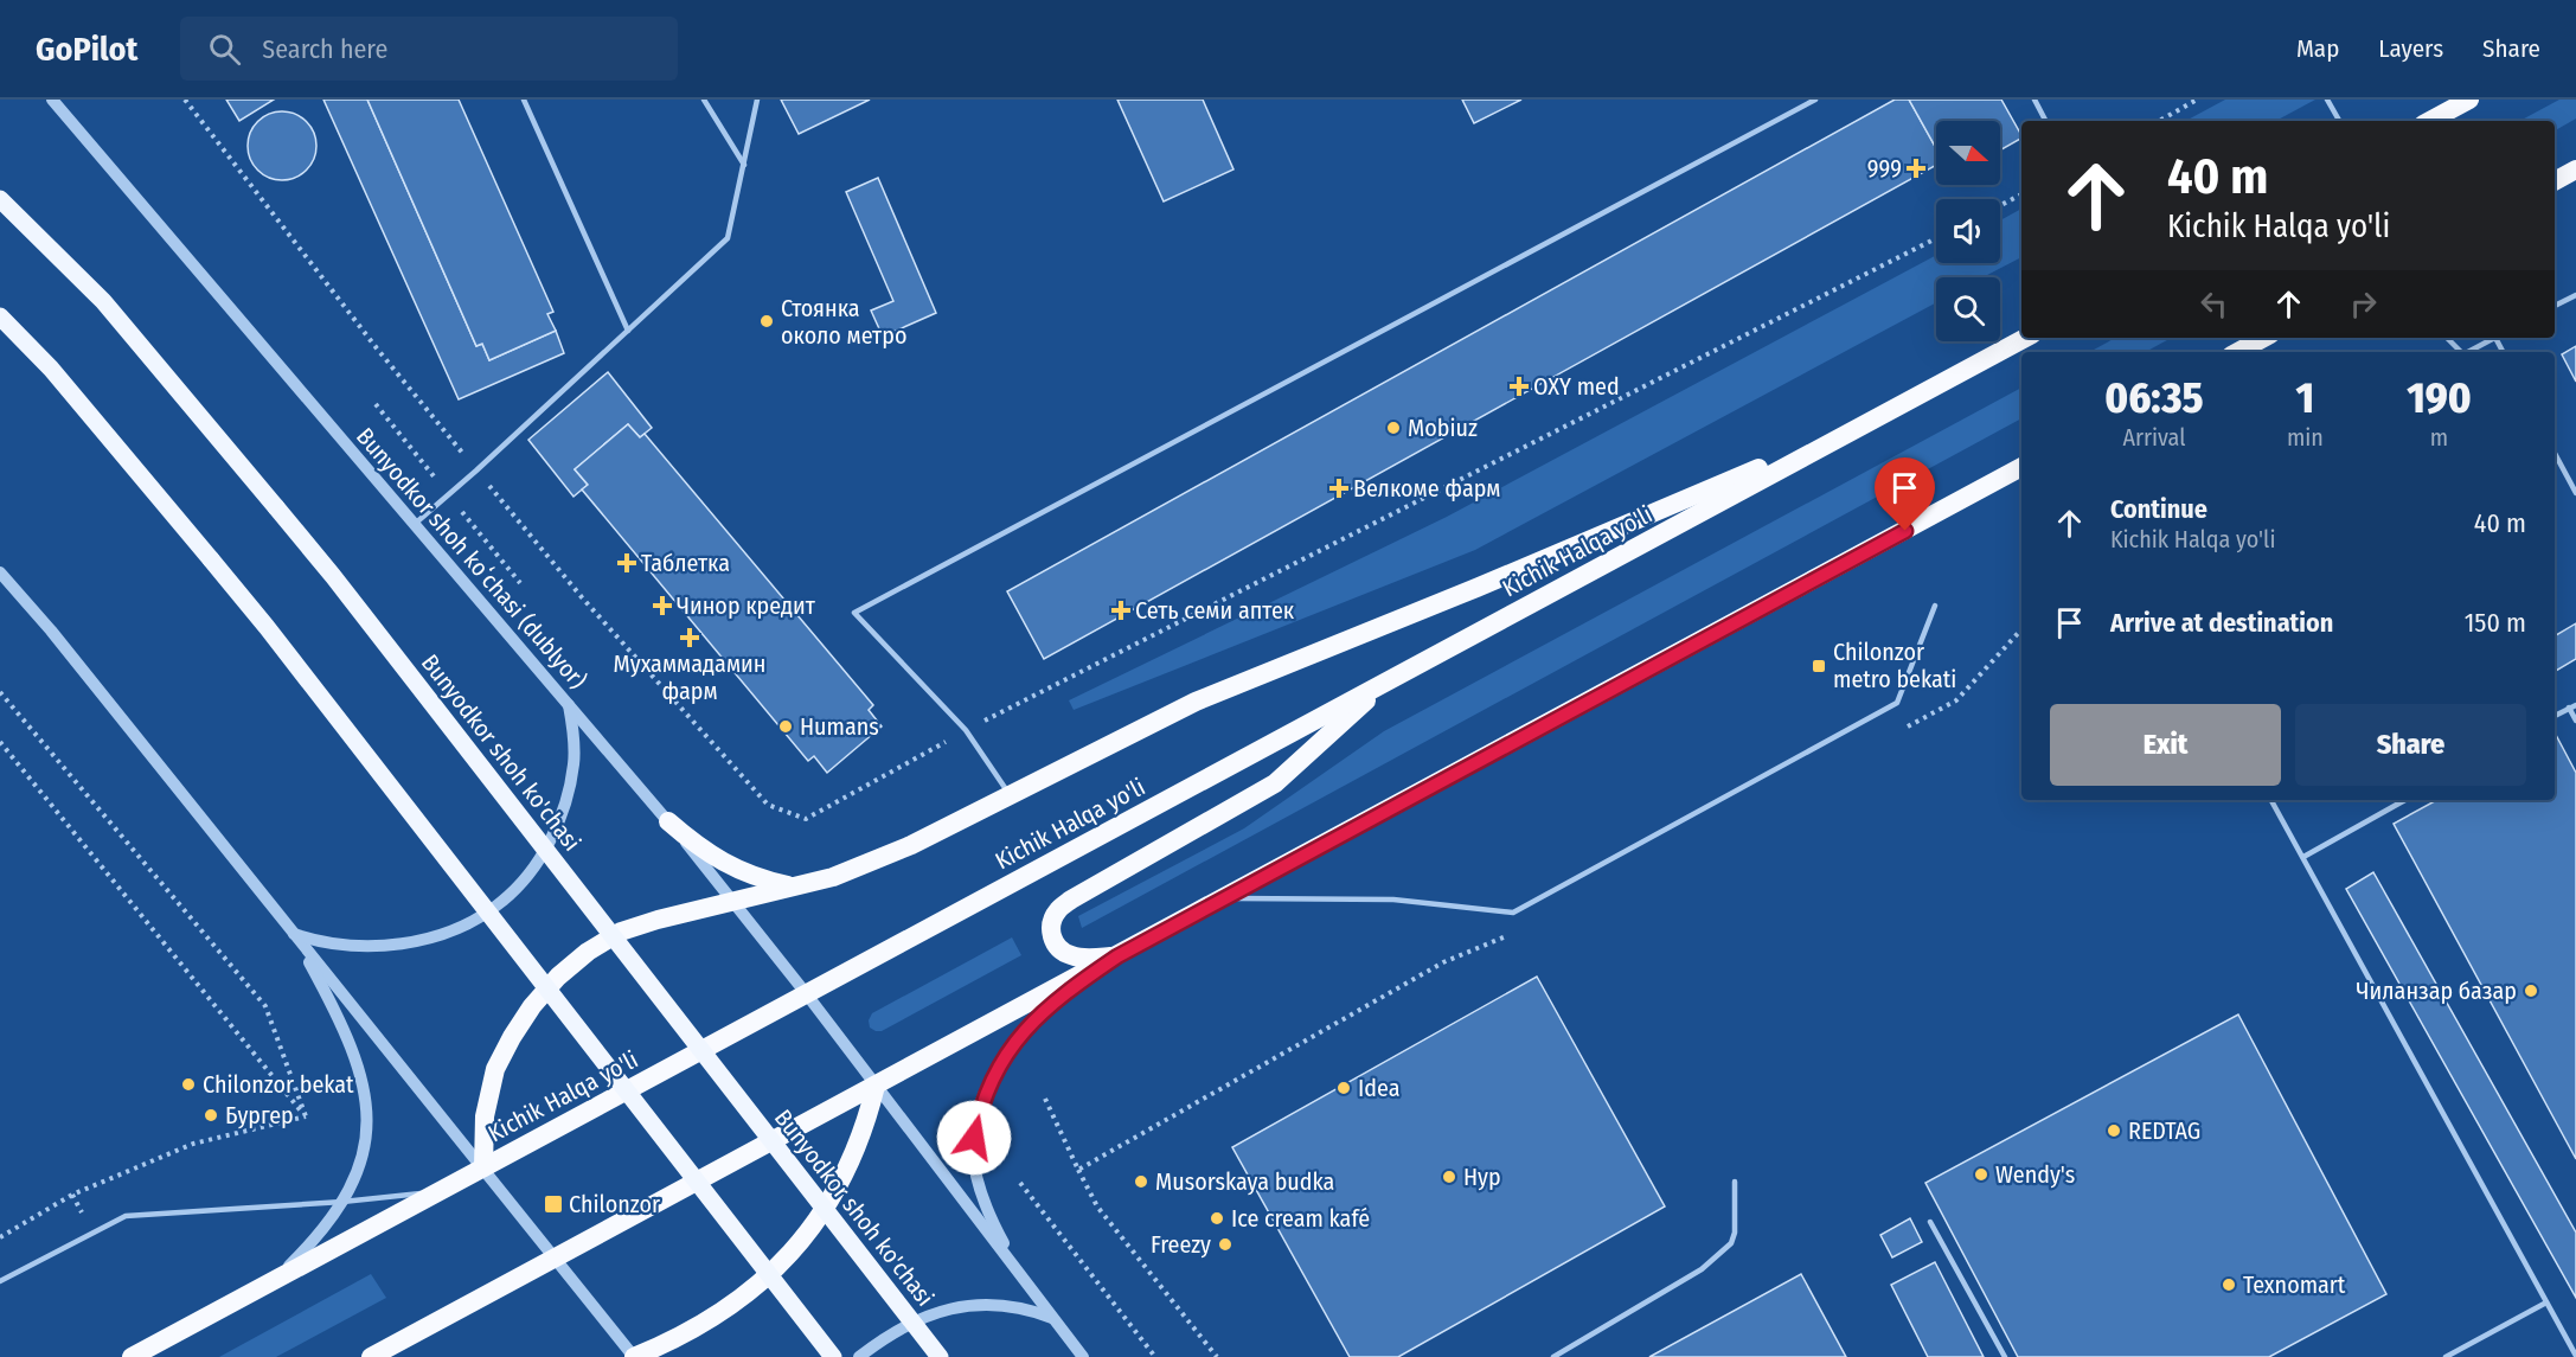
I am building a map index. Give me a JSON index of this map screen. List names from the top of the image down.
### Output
{
  "streets": {
    "highway": ["Kichik Halqa yo'li"],
    "main road": ["Bunyodkor shoh ko'chasi"],
    "street": ["Bunyodkor shoh koʻchasi (dublyor)"]
  },
  "crossings": [
    ["Kichik Halqa yo'li", "Bunyodkor shoh koʻchasi (dublyor)"]
  ],
  "places": {
    "health": [
      "999",
      "OXY med",
      "Велкоме фарм",
      "Таблетка",
      "Чинор кредит",
      "Сеть семи аптек",
      "Мухаммадамин фарм"
    ],
    "other": [
      "Стоянка около метро",
      "Mobiuz",
      "Humans",
      "Чиланзар базар",
      "Chilonzor bekat",
      "Idea",
      "Бургер",
      "REDTAG",
      "Wendy's",
      "Нур",
      "Musorskaya budka",
      "Ice cream kafé",
      "Freezy",
      "Texnomart"
    ],
    "transit": ["Chilonzor metro bekati", "Chilonzor"]
  },
  "north": "right",
  "page": {
    "header": "GoPilot",
    "search": "Search here",
    "nav": ["Map", "Layers", "Share"],
    "turn": ["40 m", "Kichik Halqa yo'li"],
    "eta": [
      "06:35",
      "Arrival",
      "1",
      "min",
      "190",
      "m"
    ],
    "list": [
      {
        "name": "Continue",
        "note": "Kichik Halqa yo'li",
        "value": "40 m"
      },
      {
        "name": "Arrive at destination",
        "value": "150 m"
      }
    ],
    "buttons": ["Exit", "Share"]
  }
}
